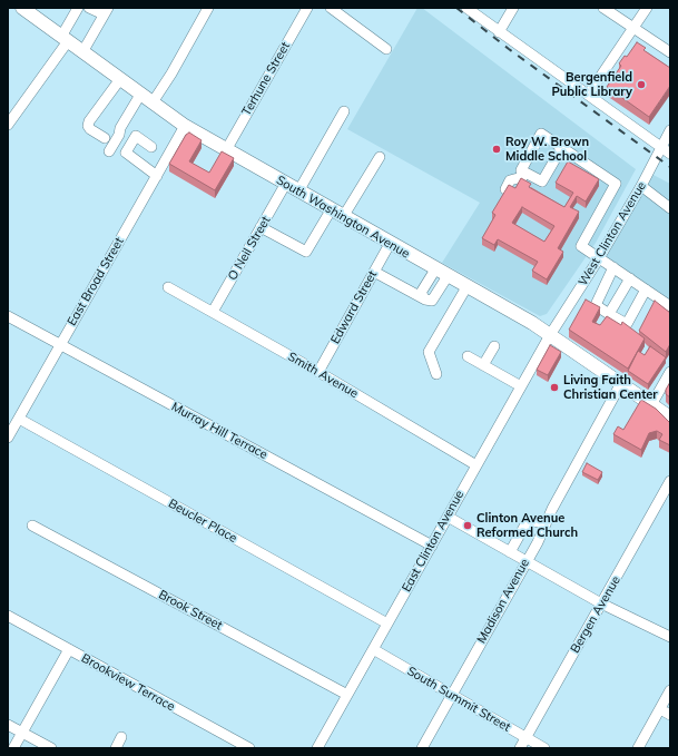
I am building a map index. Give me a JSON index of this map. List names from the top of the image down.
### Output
{
  "streets": {
    "main road": ["South Washington Avenue"],
    "street": [
      "Terhune Street",
      "West Clinton Avenue",
      "O Neil Street",
      "East Broad Street",
      "Edward Street",
      "Smith Avenue",
      "Murray Hill Terrace",
      "Beucler Place",
      "East Clinton Avenue",
      "Madison Avenue",
      "Brook Street",
      "Bergen Avenue",
      "Brookview Terrace",
      "South Summit Street"
    ]
  },
  "crossings": [
    ["Terhune Street", "South Washington Avenue"],
    ["South Washington Avenue", "West Clinton Avenue"],
    ["South Washington Avenue", "O Neil Street"],
    ["South Washington Avenue", "East Broad Street"],
    ["South Washington Avenue", "Edward Street"],
    ["South Washington Avenue", "East Clinton Avenue"],
    ["South Washington Avenue", "Madison Avenue"],
    ["West Clinton Avenue", "East Clinton Avenue"],
    ["O Neil Street", "Smith Avenue"],
    ["East Broad Street", "Murray Hill Terrace"],
    ["East Broad Street", "Beucler Place"],
    ["Edward Street", "Smith Avenue"],
    ["Smith Avenue", "East Clinton Avenue"],
    ["Murray Hill Terrace", "East Clinton Avenue"],
    ["Beucler Place", "East Clinton Avenue"],
    ["East Clinton Avenue", "Brook Street"],
    ["East Clinton Avenue", "South Summit Street"],
    ["Madison Avenue", "South Summit Street"],
    ["Bergen Avenue", "South Summit Street"]
  ],
  "places": [
    "Bergenfield Public Library",
    "Roy W. Brown Middle School",
    "Living Faith Christian Center",
    "Clinton Avenue Reformed Church"
  ]
}
